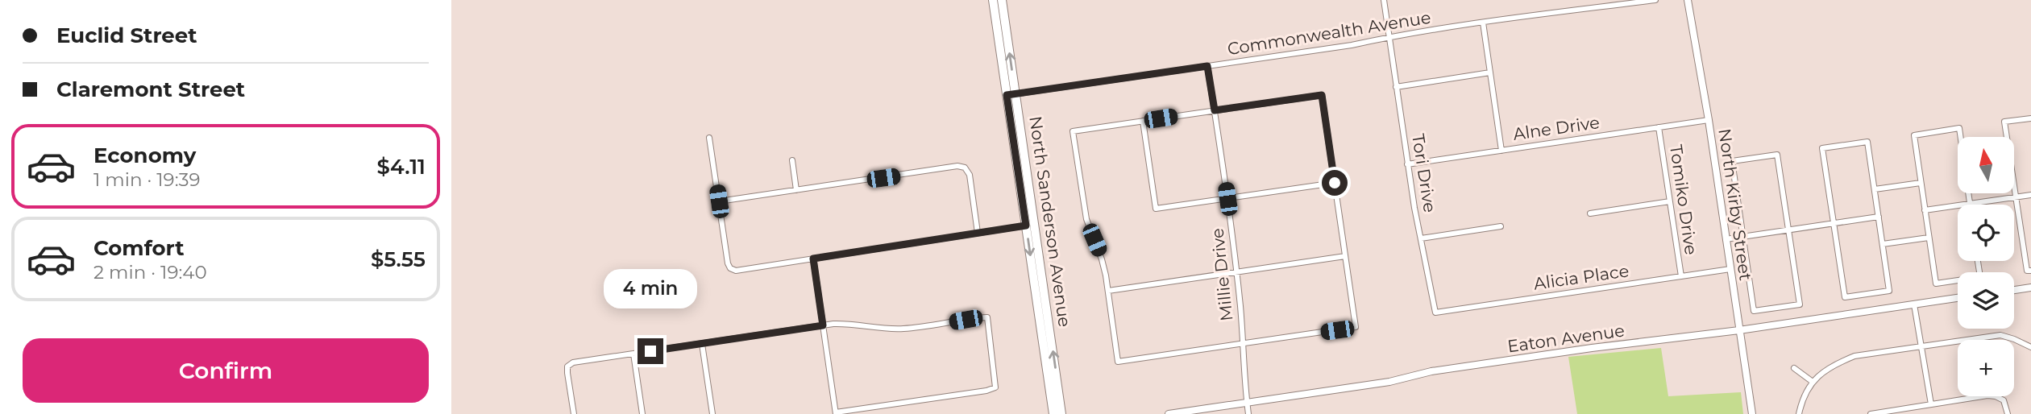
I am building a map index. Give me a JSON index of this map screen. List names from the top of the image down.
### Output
{
  "streets": {
    "highway": ["North Sanderson Avenue"],
    "street": [
      "Commonwealth Avenue",
      "Alne Drive",
      "Tori Drive",
      "Tomiko Drive",
      "North Kirby Street",
      "Millie Drive",
      "Alicia Place",
      "Eaton Avenue"
    ]
  },
  "crossings": [
    ["Commonwealth Avenue", "Tori Drive"],
    ["Commonwealth Avenue", "North Sanderson Avenue"],
    ["Commonwealth Avenue", "Millie Drive"],
    ["Alne Drive", "Tori Drive"],
    ["Alne Drive", "Tomiko Drive"],
    ["Alne Drive", "North Kirby Street"],
    ["Tori Drive", "Alicia Place"],
    ["Tomiko Drive", "Alicia Place"],
    ["North Kirby Street", "Alicia Place"],
    ["North Kirby Street", "Eaton Avenue"],
    ["Millie Drive", "Eaton Avenue"]
  ],
  "north": "top",
  "page": {
    "banner": ["Euclid Street", "Claremont Street"],
    "list": [
      {
        "name": "Economy",
        "note": "1 min · 19:39",
        "value": "$4.11"
      },
      {
        "name": "Comfort",
        "note": "2 min · 19:40",
        "value": "$5.55"
      }
    ],
    "map_buttons": "+",
    "bubble": "4 min",
    "buttons": "Confirm"
  }
}
